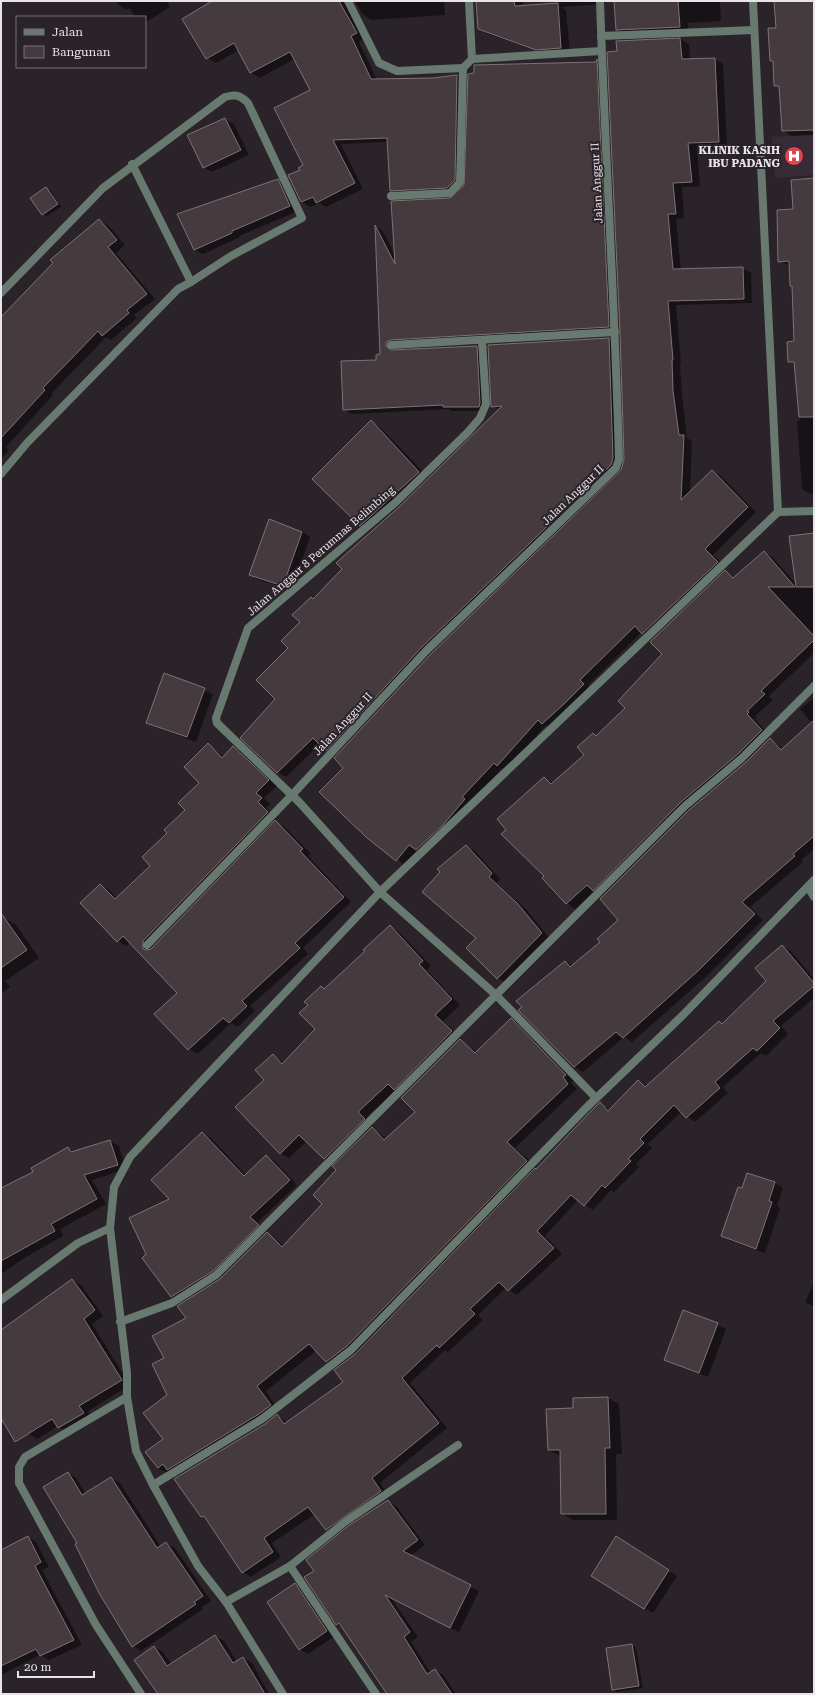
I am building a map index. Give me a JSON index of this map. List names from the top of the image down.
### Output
{
  "streets": {
    "street": ["Jalan Anggur II", "Jalan Anggur 8 Perumnas Belimbing"]
  },
  "crossings": [
    ["Jalan Anggur II", "Jalan Anggur 8 Perumnas Belimbing"]
  ],
  "places": {
    "hospital": ["KLINIK KASIH IBU PADANG"]
  },
  "legend": ["Jalan", "Bangunan"],
  "scale_bar": "20 m"
}
